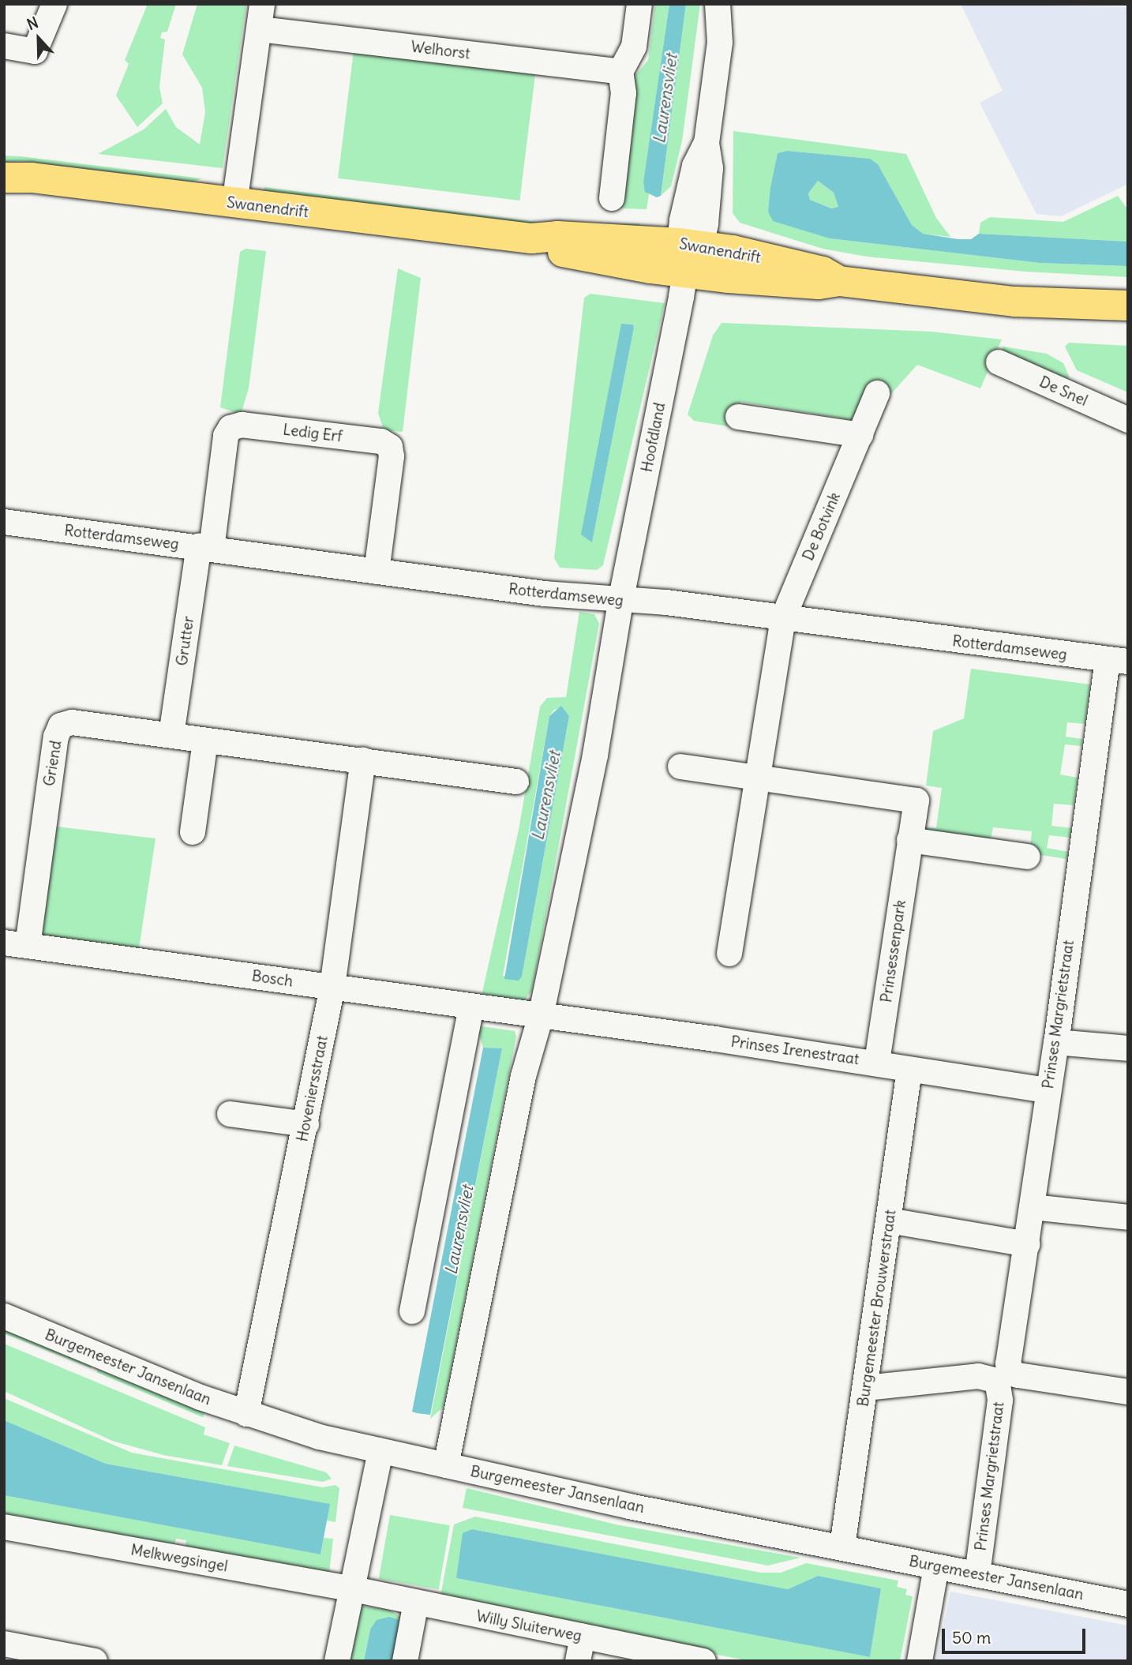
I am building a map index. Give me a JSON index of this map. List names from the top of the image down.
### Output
{
  "streets": {
    "main road": ["Swanendrift"],
    "street": [
      "Welhorst",
      "De Snel",
      "Ledig Erf",
      "Hoofdland",
      "De Botvink",
      "Rotterdamseweg",
      "Grutter",
      "Griend",
      "Prinsessenpark",
      "Bosch",
      "Prinses Margrietstraat",
      "Prinses Irenestraat",
      "Hoveniersstraat",
      "Burgemeester Brouwerstraat",
      "Burgemeester Jansenlaan",
      "Melkwegsingel",
      "Willy Sluiterweg"
    ]
  },
  "crossings": [
    ["Swanendrift", "Hoofdland"],
    ["Ledig Erf", "Rotterdamseweg"],
    ["Ledig Erf", "Grutter"],
    ["Hoofdland", "Rotterdamseweg"],
    ["De Botvink", "Rotterdamseweg"],
    ["Rotterdamseweg", "Grutter"],
    ["Rotterdamseweg", "Prinses Margrietstraat"],
    ["Grutter", "Griend"],
    ["Griend", "Bosch"],
    ["Griend", "Hoveniersstraat"],
    ["Prinsessenpark", "Prinses Irenestraat"],
    ["Bosch", "Prinses Irenestraat"],
    ["Bosch", "Hoveniersstraat"],
    ["Prinses Margrietstraat", "Prinses Irenestraat"],
    ["Prinses Margrietstraat", "Burgemeester Jansenlaan"],
    ["Prinses Irenestraat", "Burgemeester Brouwerstraat"],
    ["Hoveniersstraat", "Burgemeester Jansenlaan"],
    ["Burgemeester Brouwerstraat", "Burgemeester Jansenlaan"],
    ["Melkwegsingel", "Willy Sluiterweg"]
  ],
  "water": ["Laurensvliet"],
  "scale_bar": "50 m",
  "north": "top"
}
